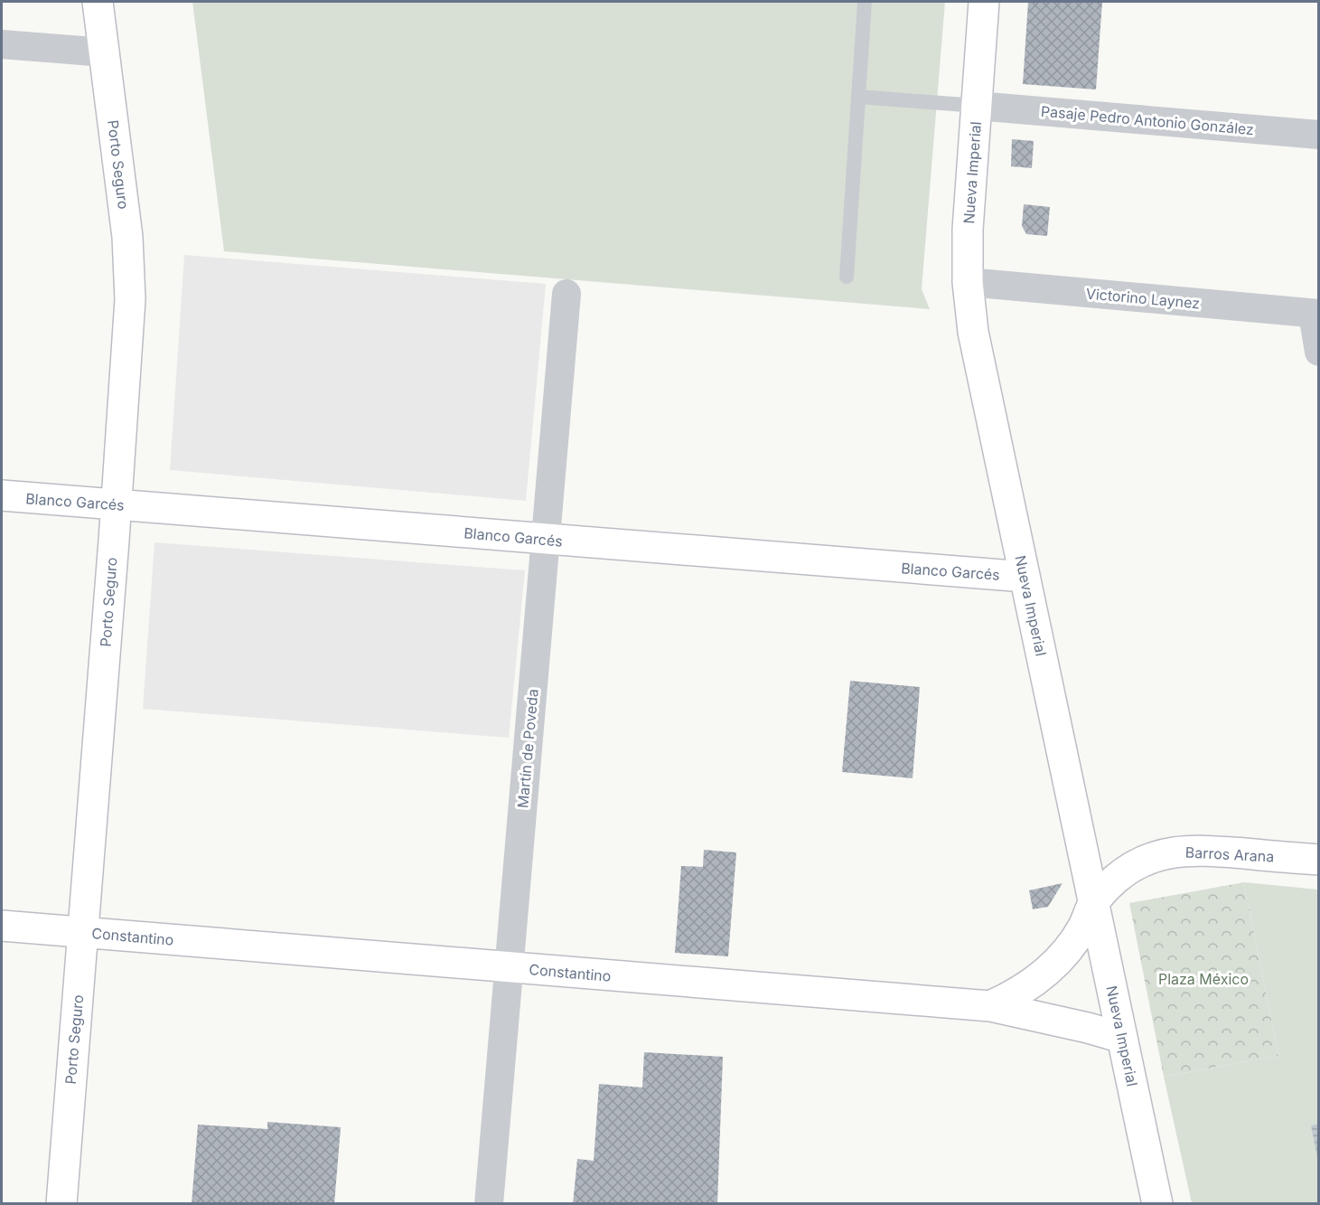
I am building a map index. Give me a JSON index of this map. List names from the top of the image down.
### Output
{
  "streets": {
    "street": [
      "Pasaje Pedro Antonio González",
      "Porto Seguro",
      "Nueva Imperial",
      "Victorino Laynez",
      "Blanco Garcés",
      "Martín de Poveda",
      "Barros Arana",
      "Constantino"
    ]
  },
  "crossings": [
    ["Pasaje Pedro Antonio González", "Nueva Imperial"],
    ["Porto Seguro", "Blanco Garcés"],
    ["Porto Seguro", "Constantino"],
    ["Nueva Imperial", "Victorino Laynez"],
    ["Nueva Imperial", "Blanco Garcés"],
    ["Nueva Imperial", "Barros Arana"],
    ["Nueva Imperial", "Constantino"],
    ["Blanco Garcés", "Martín de Poveda"],
    ["Martín de Poveda", "Constantino"],
    ["Barros Arana", "Constantino"]
  ],
  "parks": ["Plaza México"]
}
